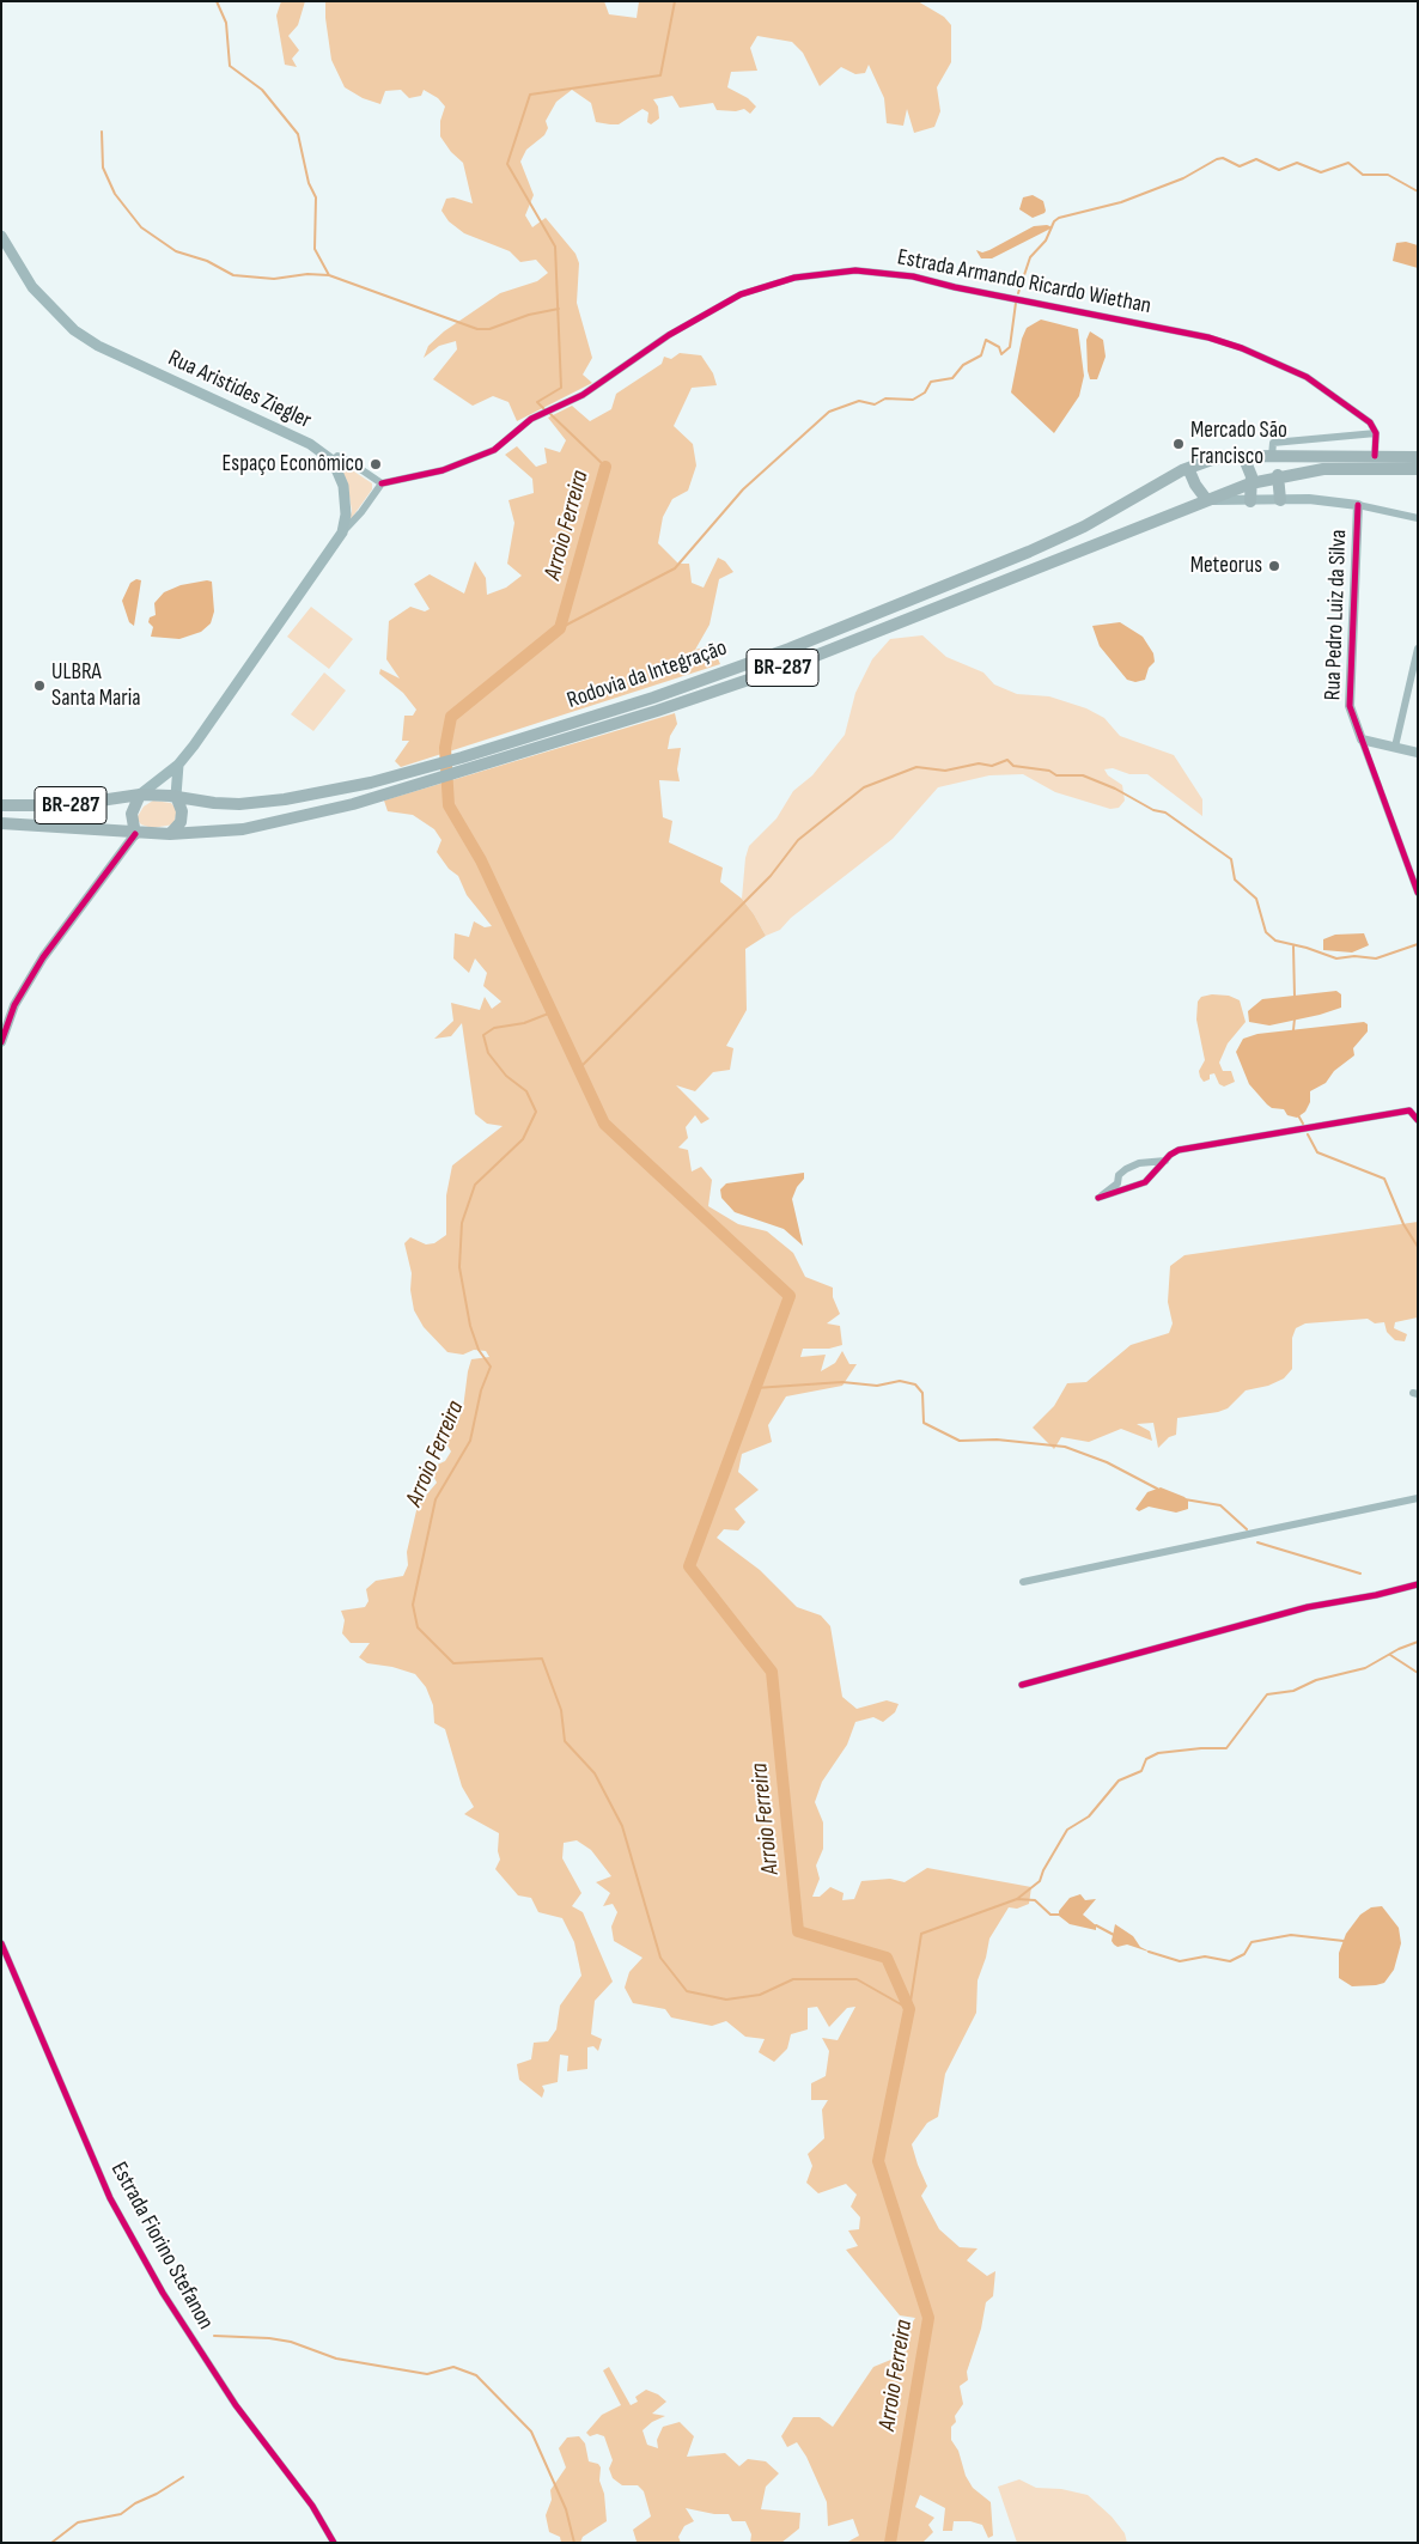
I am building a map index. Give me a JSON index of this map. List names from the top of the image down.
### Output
{
  "streets": {
    "highway": ["BR-287", "Rodovia da Integração"],
    "main road": ["Rua Aristides Ziegler"],
    "street": ["Estrada Armando Ricardo Wiethan", "Rua Pedro Luiz da Silva", "Estrada Fiorino Stefanon"]
  },
  "water": ["Arroio Ferreira"],
  "places": [
    "Mercado São Francisco",
    "Espaço Econômico",
    "Meteorus",
    "ULBRA Santa Maria"
  ]
}
